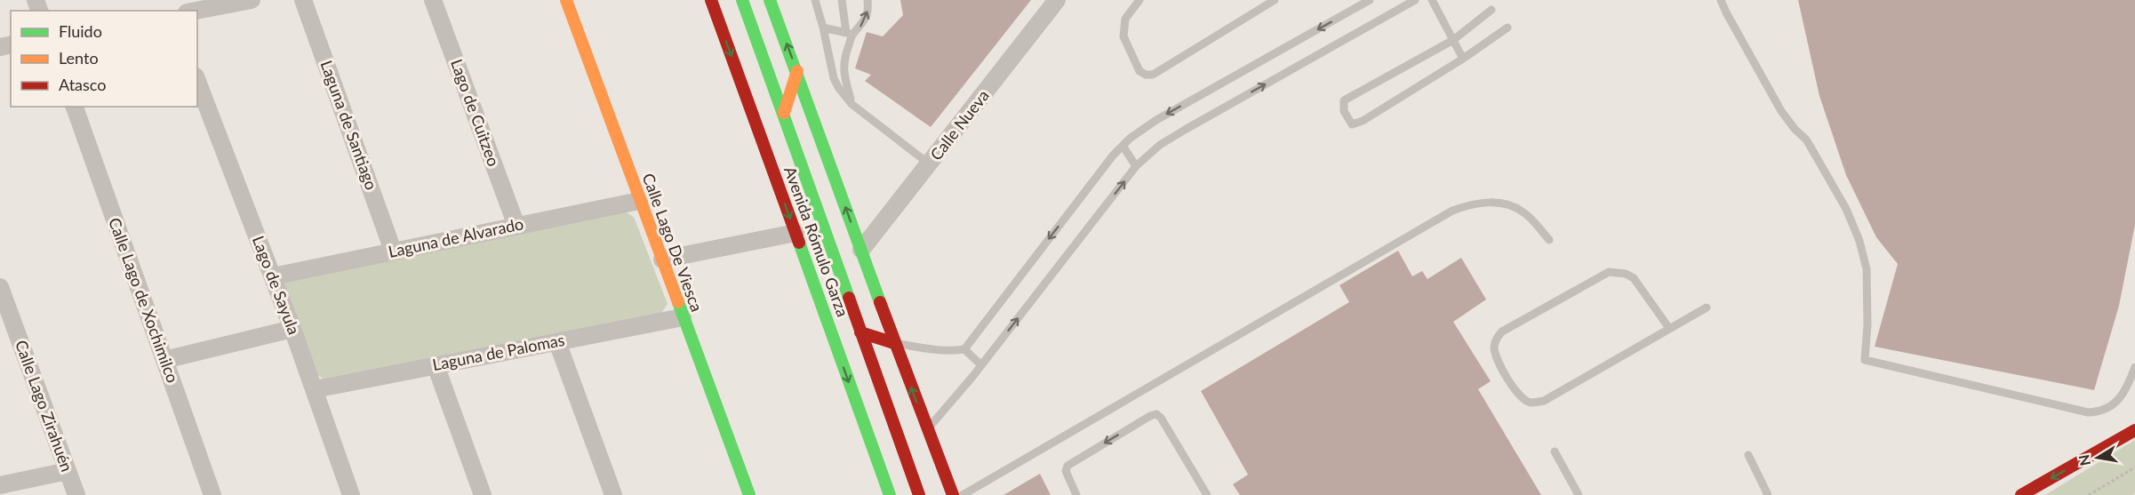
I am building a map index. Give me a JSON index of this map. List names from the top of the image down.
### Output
{
  "streets": {
    "street": [
      "Lago de Cuitzeo",
      "Laguna de Santiago",
      "Calle Nueva",
      "Laguna de Alvarado",
      "Avenida Rómulo Garza",
      "Calle Lago De Viesca",
      "Lago de Sayula",
      "Calle Lago de Xochimilco",
      "Laguna de Palomas",
      "Calle Lago Zirahuén"
    ]
  },
  "crossings": [
    ["Lago de Cuitzeo", "Laguna de Alvarado"],
    ["Laguna de Santiago", "Laguna de Alvarado"],
    ["Laguna de Alvarado", "Calle Lago De Viesca"],
    ["Laguna de Alvarado", "Lago de Sayula"],
    ["Calle Lago De Viesca", "Laguna de Palomas"],
    ["Lago de Sayula", "Laguna de Palomas"]
  ],
  "legend": ["Fluido", "Lento", "Atasco"],
  "north": "left"
}
